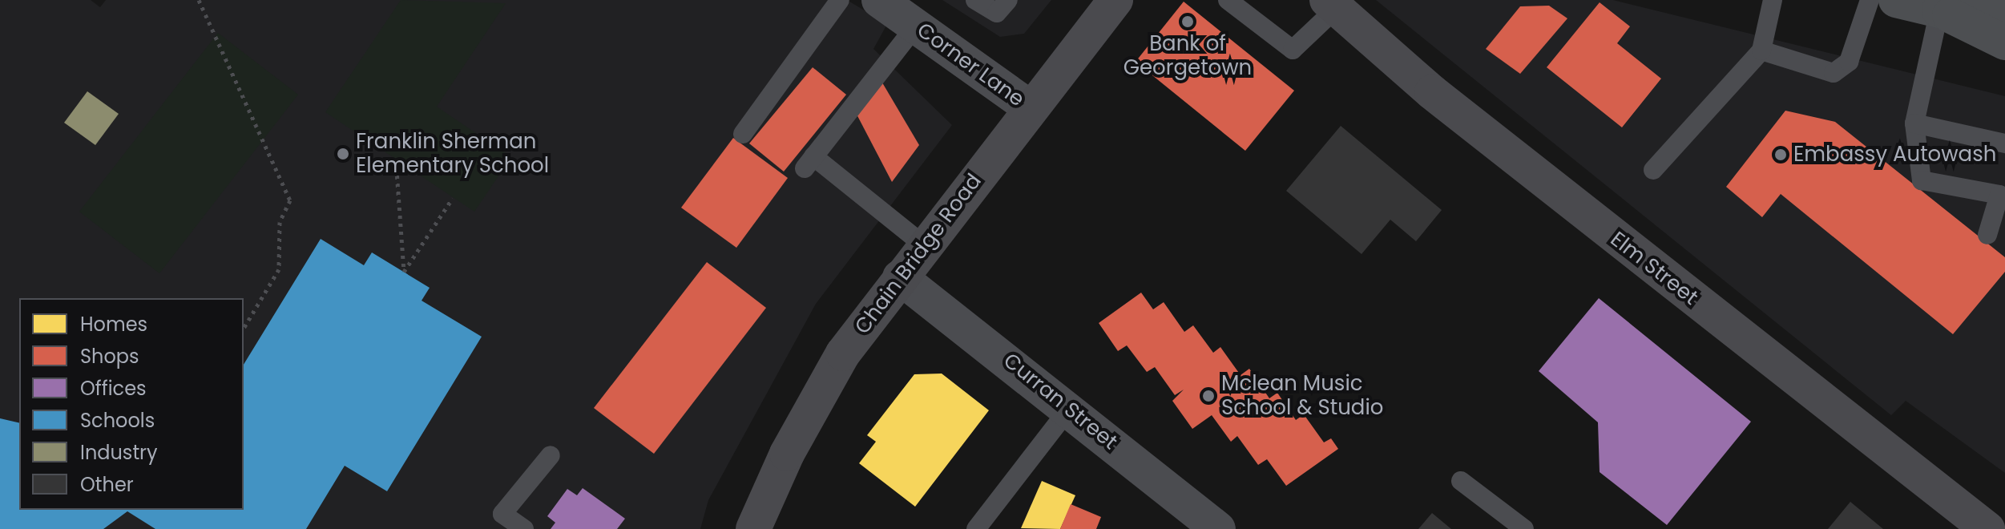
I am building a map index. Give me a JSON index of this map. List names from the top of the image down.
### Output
{
  "streets": {
    "street": [
      "Corner Lane",
      "Chain Bridge Road",
      "Elm Street",
      "Curran Street"
    ]
  },
  "crossings": [
    ["Corner Lane", "Chain Bridge Road"],
    ["Chain Bridge Road", "Curran Street"]
  ],
  "places": [
    "Bank of Georgetown",
    "Franklin Sherman Elementary School",
    "Embassy Autowash",
    "Mclean Music School & Studio"
  ],
  "legend": [
    "Homes",
    "Shops",
    "Offices",
    "Schools",
    "Industry",
    "Other"
  ]
}
